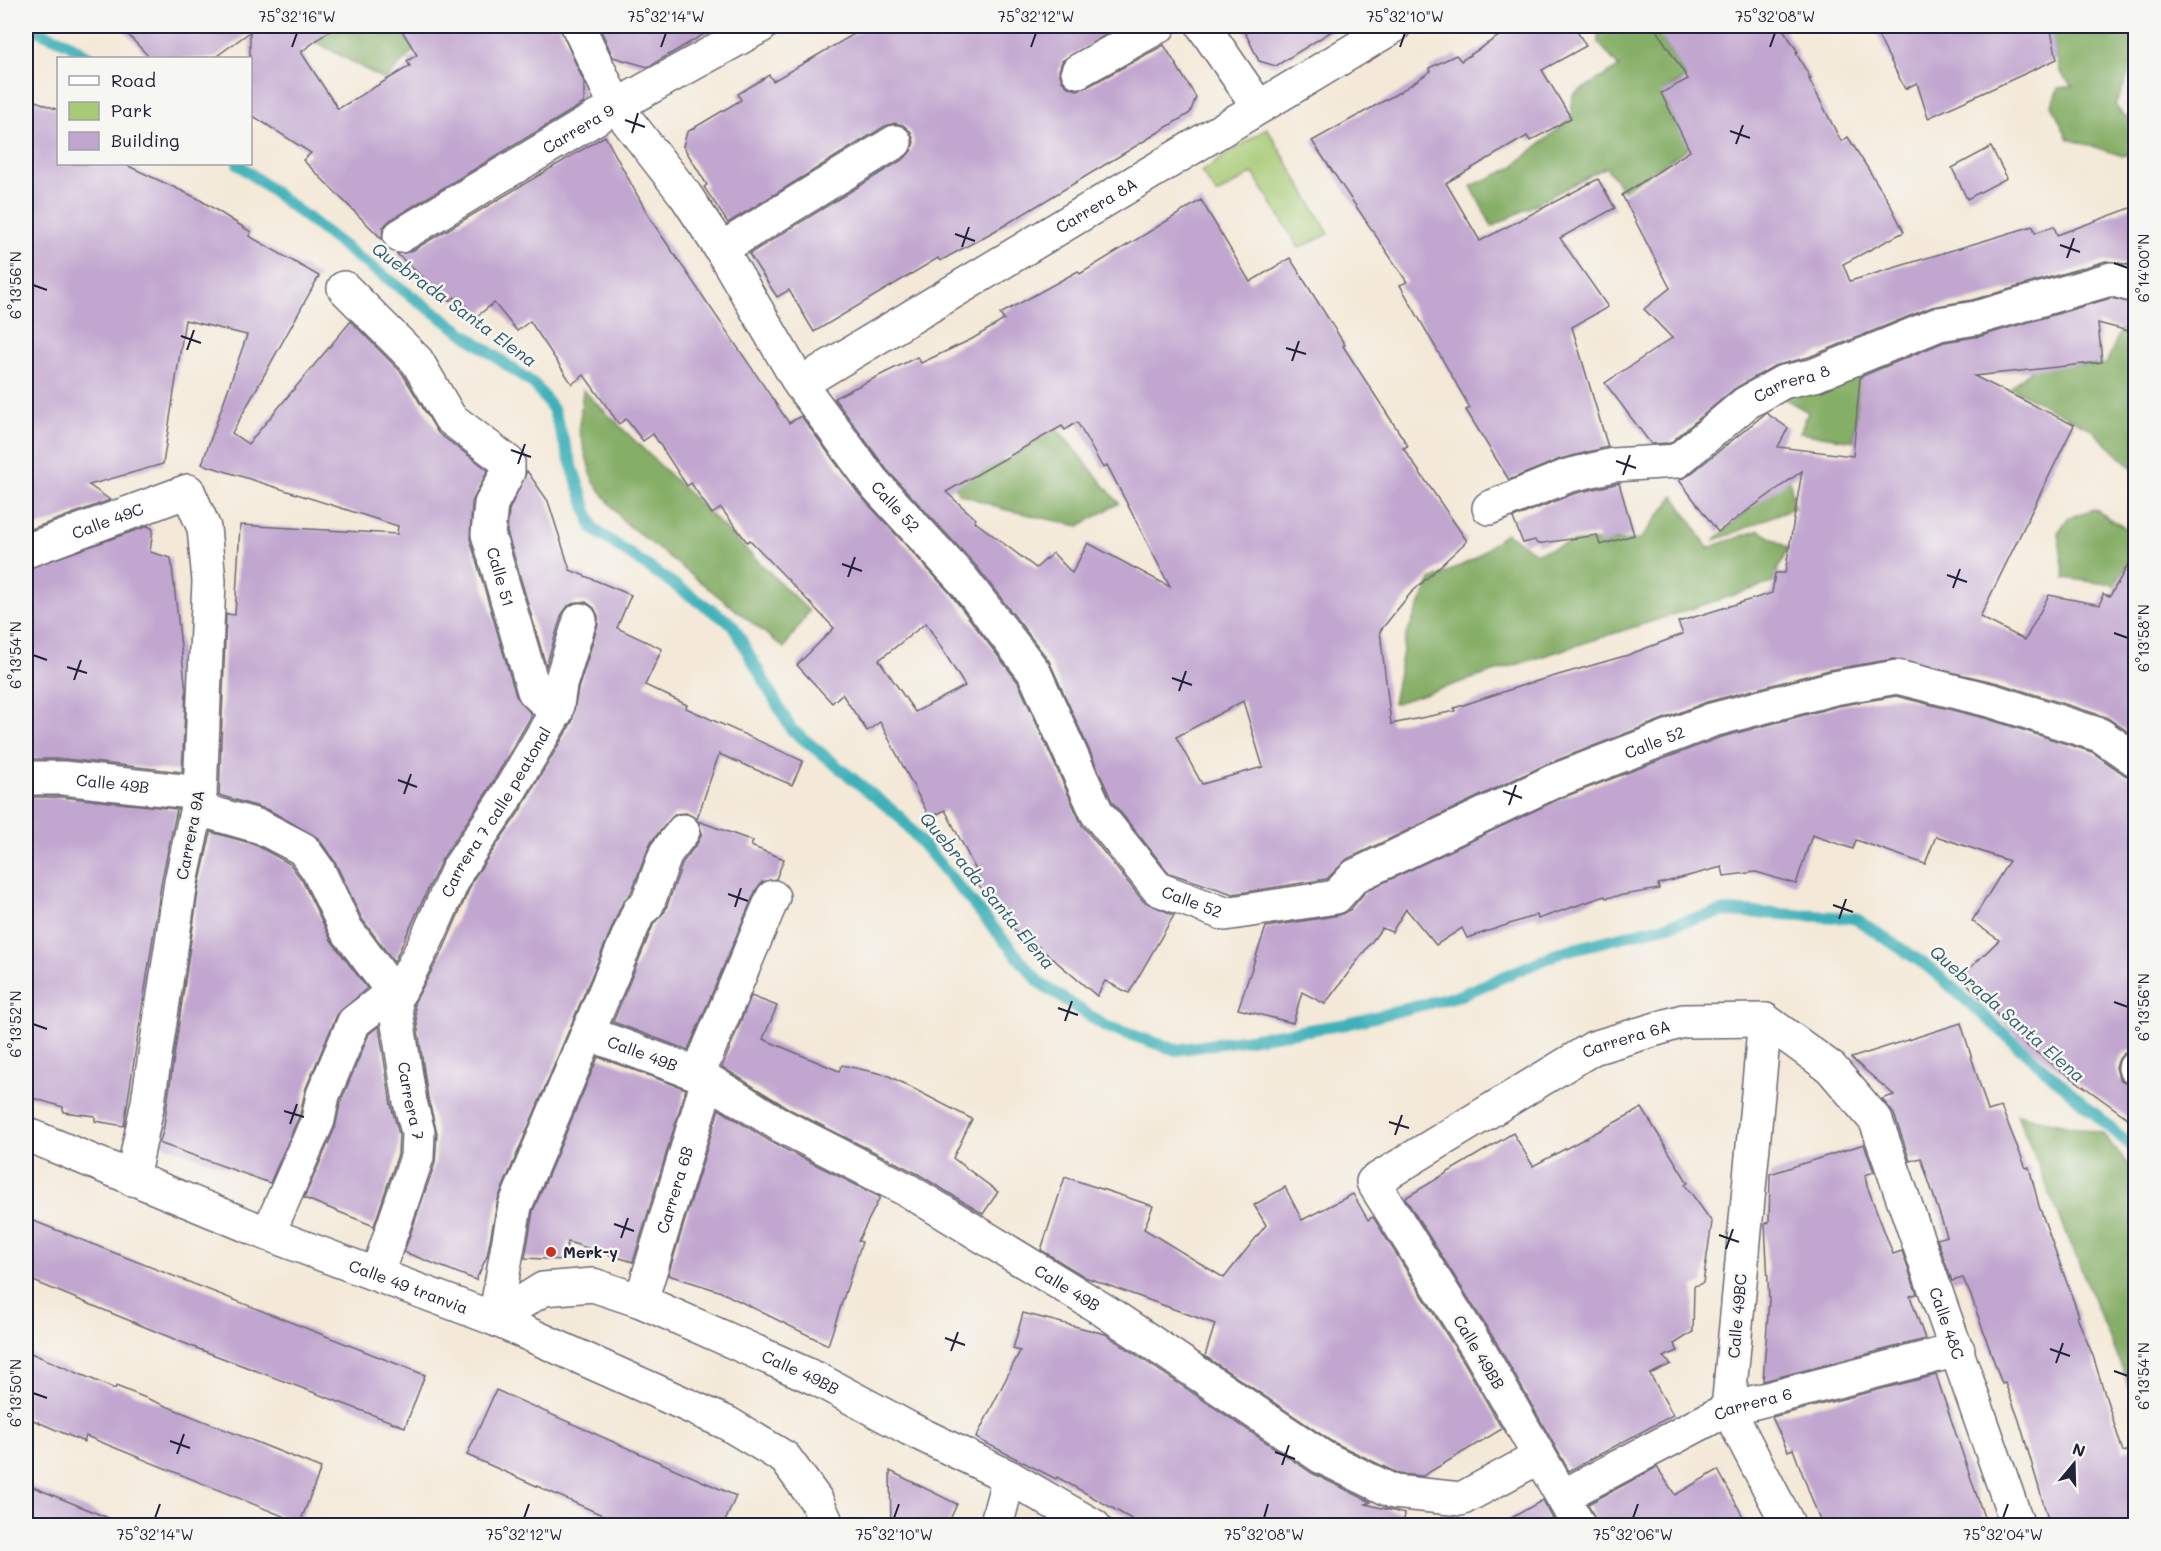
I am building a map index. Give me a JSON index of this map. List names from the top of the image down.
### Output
{
  "streets": {
    "street": [
      "Carrera 9",
      "Carrera 8A",
      "Carrera 8",
      "Calle 52",
      "Calle 49C",
      "Calle 51",
      "Calle 49B",
      "Carrera 7 calle peatonal",
      "Carrera 9A",
      "Carrera 6A",
      "Carrera 7",
      "Carrera 6B",
      "Calle 49 tranvia",
      "Calle 49BC",
      "Calle 48C",
      "Calle 49BB",
      "Carrera 6"
    ]
  },
  "crossings": [
    ["Carrera 9", "Calle 52"],
    ["Carrera 8A", "Calle 52"],
    ["Calle 49C", "Carrera 9A"],
    ["Calle 51", "Carrera 7 calle peatonal"],
    ["Calle 49B", "Carrera 7 calle peatonal"],
    ["Calle 49B", "Carrera 9A"],
    ["Calle 49B", "Carrera 7"],
    ["Calle 49B", "Carrera 6B"],
    ["Calle 49B", "Calle 49BB"],
    ["Carrera 7 calle peatonal", "Carrera 7"],
    ["Carrera 9A", "Calle 49 tranvia"],
    ["Carrera 6A", "Calle 49BC"],
    ["Carrera 6A", "Calle 48C"],
    ["Carrera 6A", "Calle 49BB"],
    ["Carrera 7", "Calle 49 tranvia"],
    ["Carrera 6B", "Calle 49BB"],
    ["Calle 49 tranvia", "Calle 49BB"],
    ["Calle 49BC", "Calle 48C"],
    ["Calle 49BC", "Carrera 6"],
    ["Calle 48C", "Carrera 6"],
    ["Calle 49BB", "Carrera 6"]
  ],
  "water": ["Quebrada Santa Elena"],
  "places": ["Merk-y"],
  "legend": ["Road", "Park", "Building"],
  "north": "top",
  "coordinates": [
    "75°32'16\"W",
    "75°32'14\"W",
    "75°32'12\"W",
    "75°32'10\"W",
    "75°32'08\"W",
    "6°14'00\"N",
    "6°13'56\"N",
    "6°13'58\"N",
    "6°13'54\"N",
    "6°13'52\"N",
    "6°13'50\"N",
    "75°32'06\"W",
    "75°32'04\"W"
  ]
}
